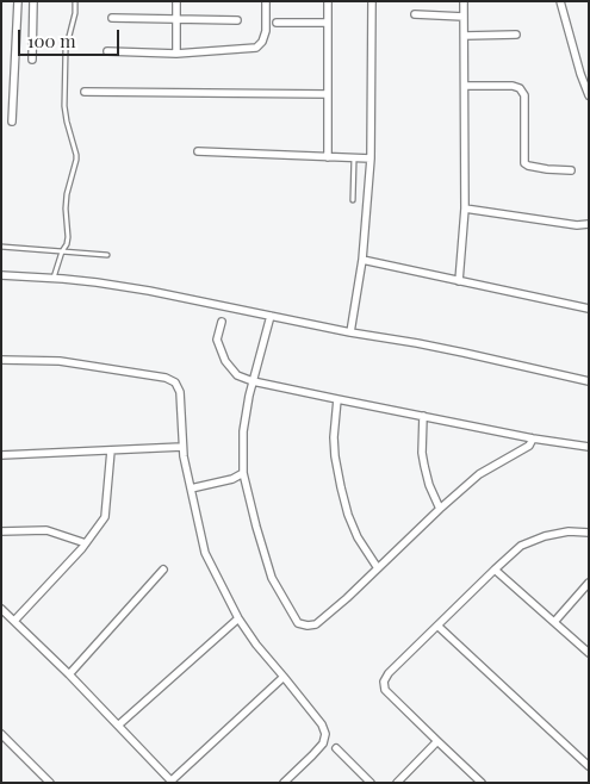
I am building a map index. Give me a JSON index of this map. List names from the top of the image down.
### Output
{
  "scale_bar": "100 m"
}
